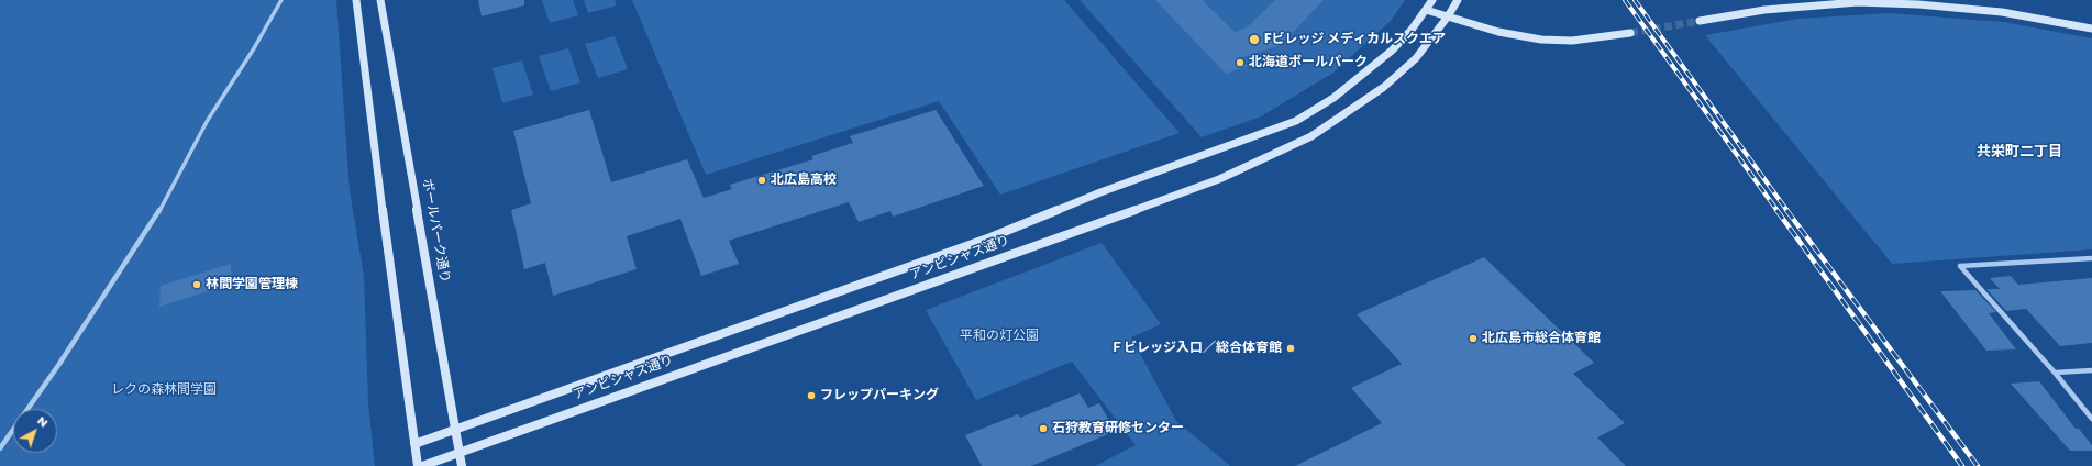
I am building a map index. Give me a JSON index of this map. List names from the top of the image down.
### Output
{
  "streets": {
    "street": ["ボールパーク通り", "アンビシャス通り"]
  },
  "crossings": [
    ["ボールパーク通り", "アンビシャス通り"]
  ],
  "districts": ["共栄町二丁目"],
  "parks": ["平和の灯公園", "レクの森林間学園"],
  "places": [
    "Fビレッジ メディカルスクエア",
    "北海道ボールパーク",
    "北広島高校",
    "林間学園管理棟",
    "北広島市総合体育館",
    "Ｆビレッジ入口／総合体育館",
    "フレップパーキング",
    "石狩教育研修センター"
  ],
  "north": "top right"
}
